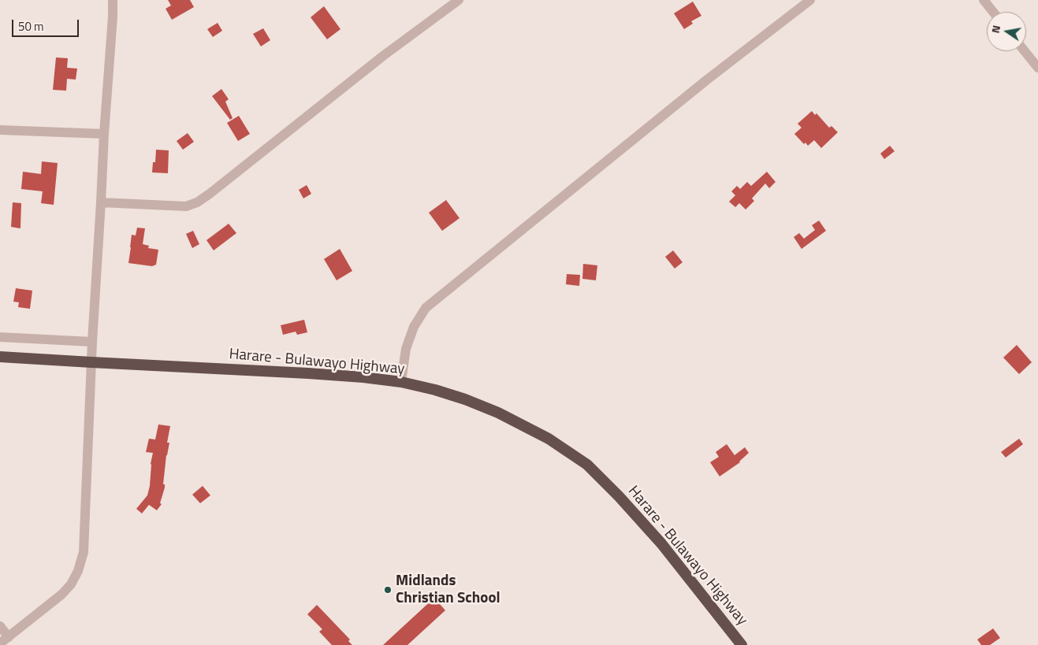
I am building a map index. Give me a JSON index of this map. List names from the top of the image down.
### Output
{
  "streets": {
    "highway": ["Harare - Bulawayo Highway"]
  },
  "places": ["Midlands Christian School"],
  "scale_bar": "50 m",
  "north": "left"
}
